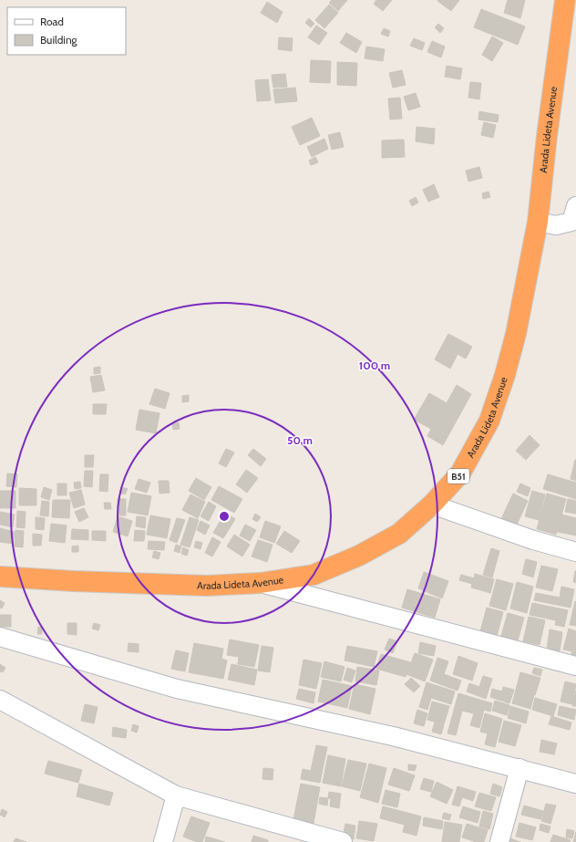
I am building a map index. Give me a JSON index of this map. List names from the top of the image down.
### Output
{
  "streets": {
    "highway": ["Arada Lideta Avenue", "B51"]
  },
  "legend": ["Road", "Building"],
  "rings": ["100 m", "50 m"]
}
